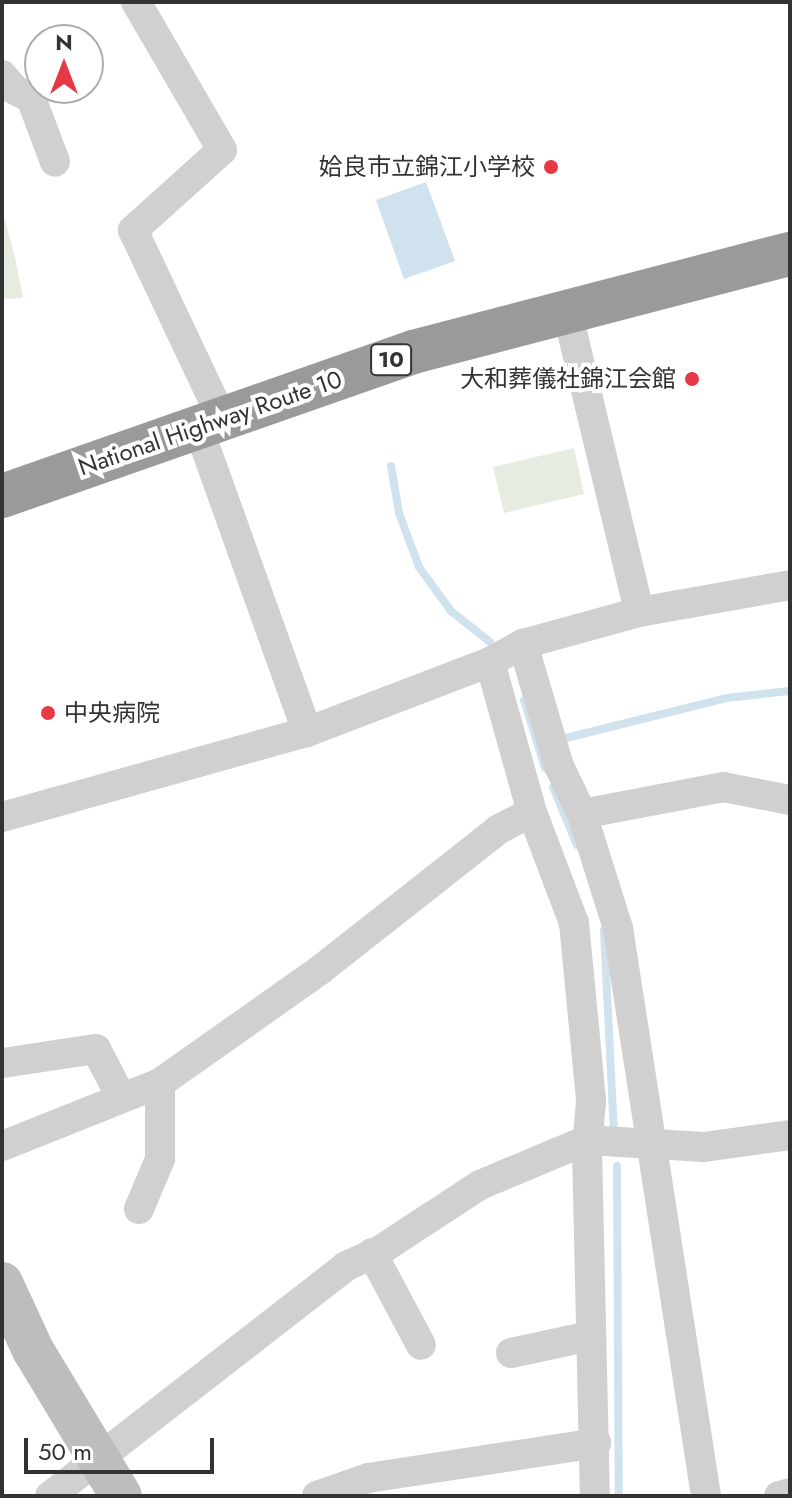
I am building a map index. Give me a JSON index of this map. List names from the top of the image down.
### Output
{
  "streets": {
    "highway": ["10", "National Highway Route 10"]
  },
  "places": ["姶良市立錦江小学校", "大和葬儀社錦江会館", "中央病院"],
  "scale_bar": "50 m",
  "north": "top"
}
